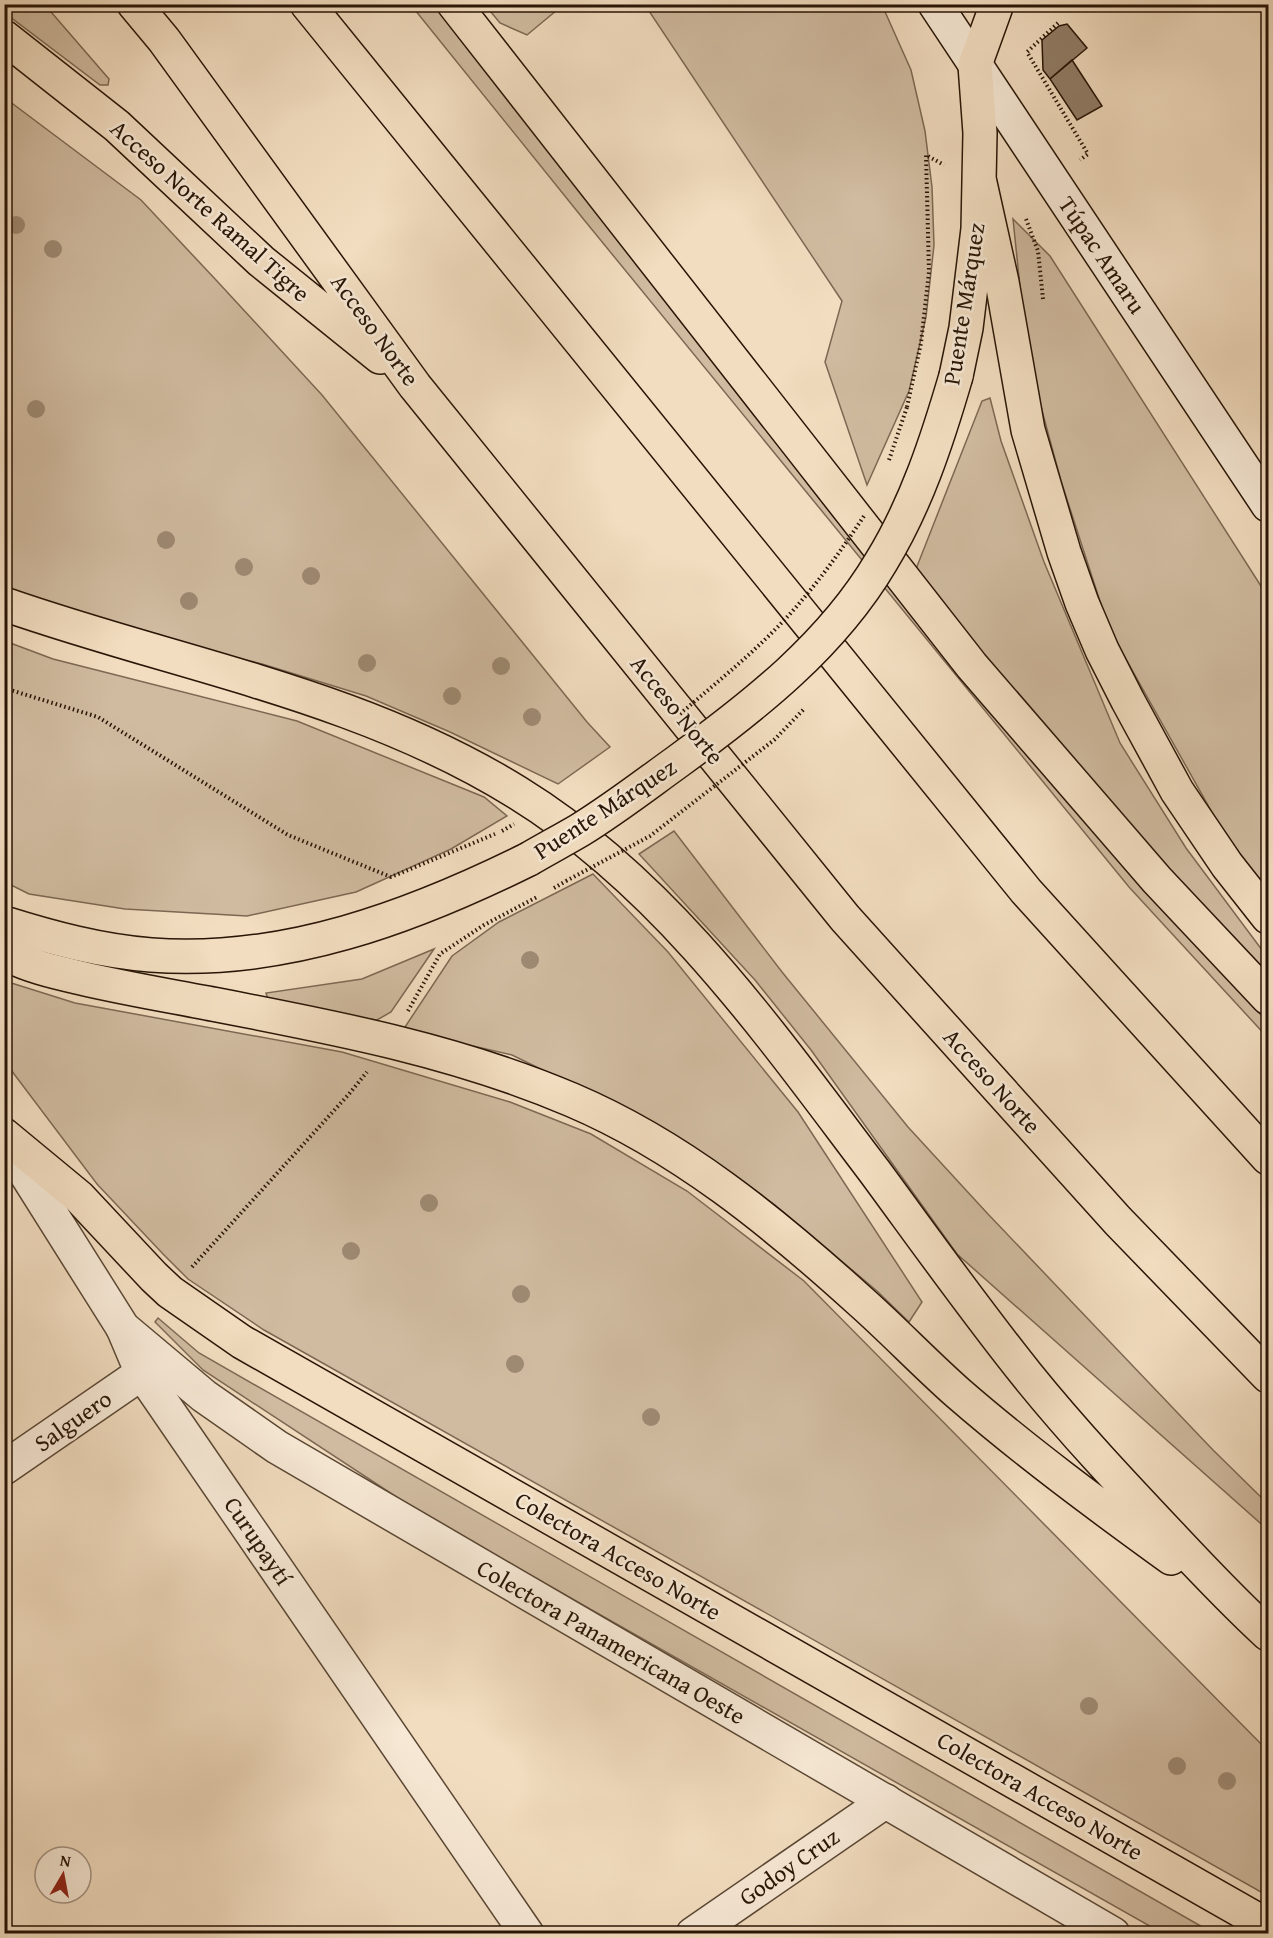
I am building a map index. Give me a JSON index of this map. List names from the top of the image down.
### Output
{
  "streets": {
    "main road": [
      "Acceso Norte Ramal Tigre",
      "Puente Márquez",
      "Acceso Norte",
      "Colectora Acceso Norte"
    ],
    "street": [
      "Túpac Amaru",
      "Salguero",
      "Curupaytí",
      "Colectora Panamericana Oeste",
      "Godoy Cruz"
    ]
  },
  "crossings": [
    ["Acceso Norte Ramal Tigre", "Acceso Norte"],
    ["Túpac Amaru", "Puente Márquez"],
    ["Salguero", "Curupaytí"],
    ["Curupaytí", "Colectora Acceso Norte"],
    ["Curupaytí", "Colectora Panamericana Oeste"],
    ["Colectora Panamericana Oeste", "Godoy Cruz"]
  ],
  "north": "top"
}
